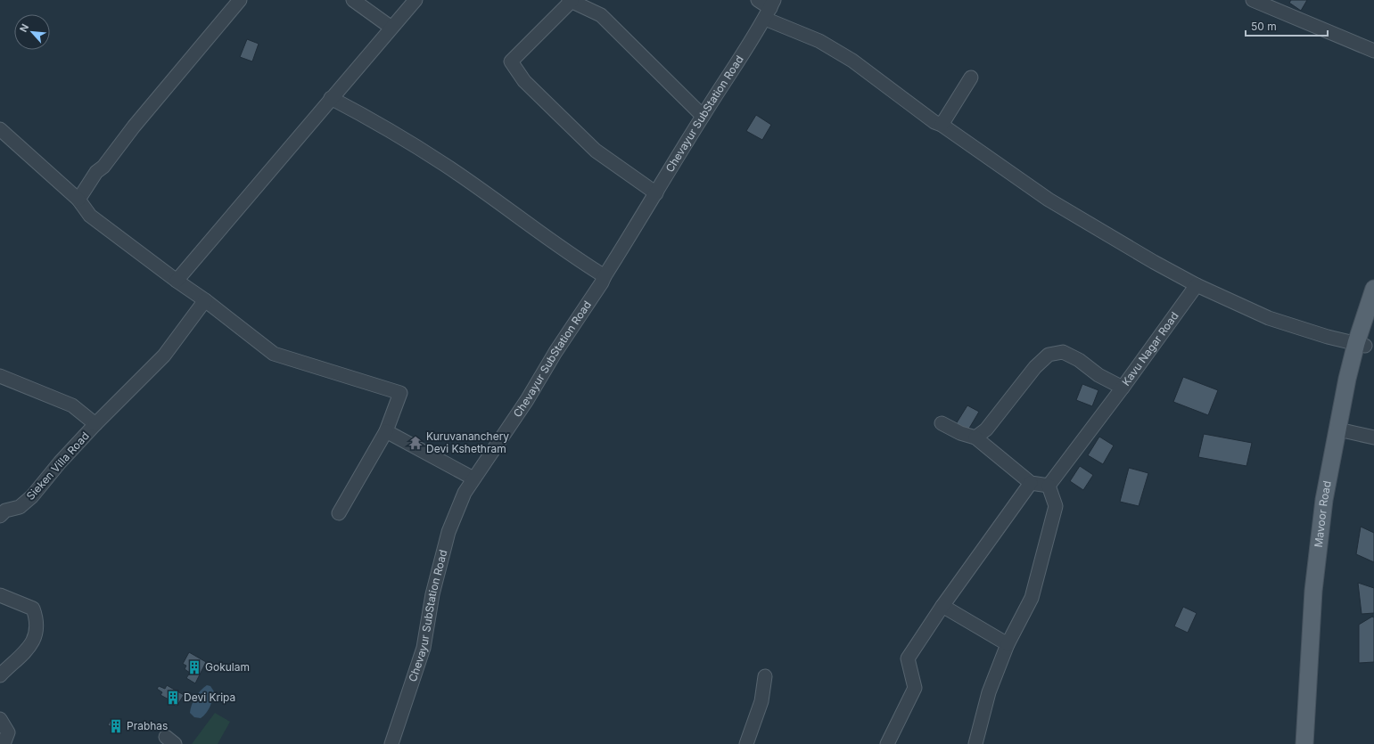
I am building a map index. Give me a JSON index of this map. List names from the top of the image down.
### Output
{
  "streets": {
    "main road": ["Mavoor Road"],
    "street": ["Chevayur SubStation Road", "Kavu Nagar Road", "Sieken Villa Road"]
  },
  "places": {
    "temple": ["Kuruvananchery Devi Kshethram"],
    "building": ["Gokulam", "Devi Kripa", "Prabhas"]
  },
  "scale_bar": "50 m",
  "north": "top left"
}
